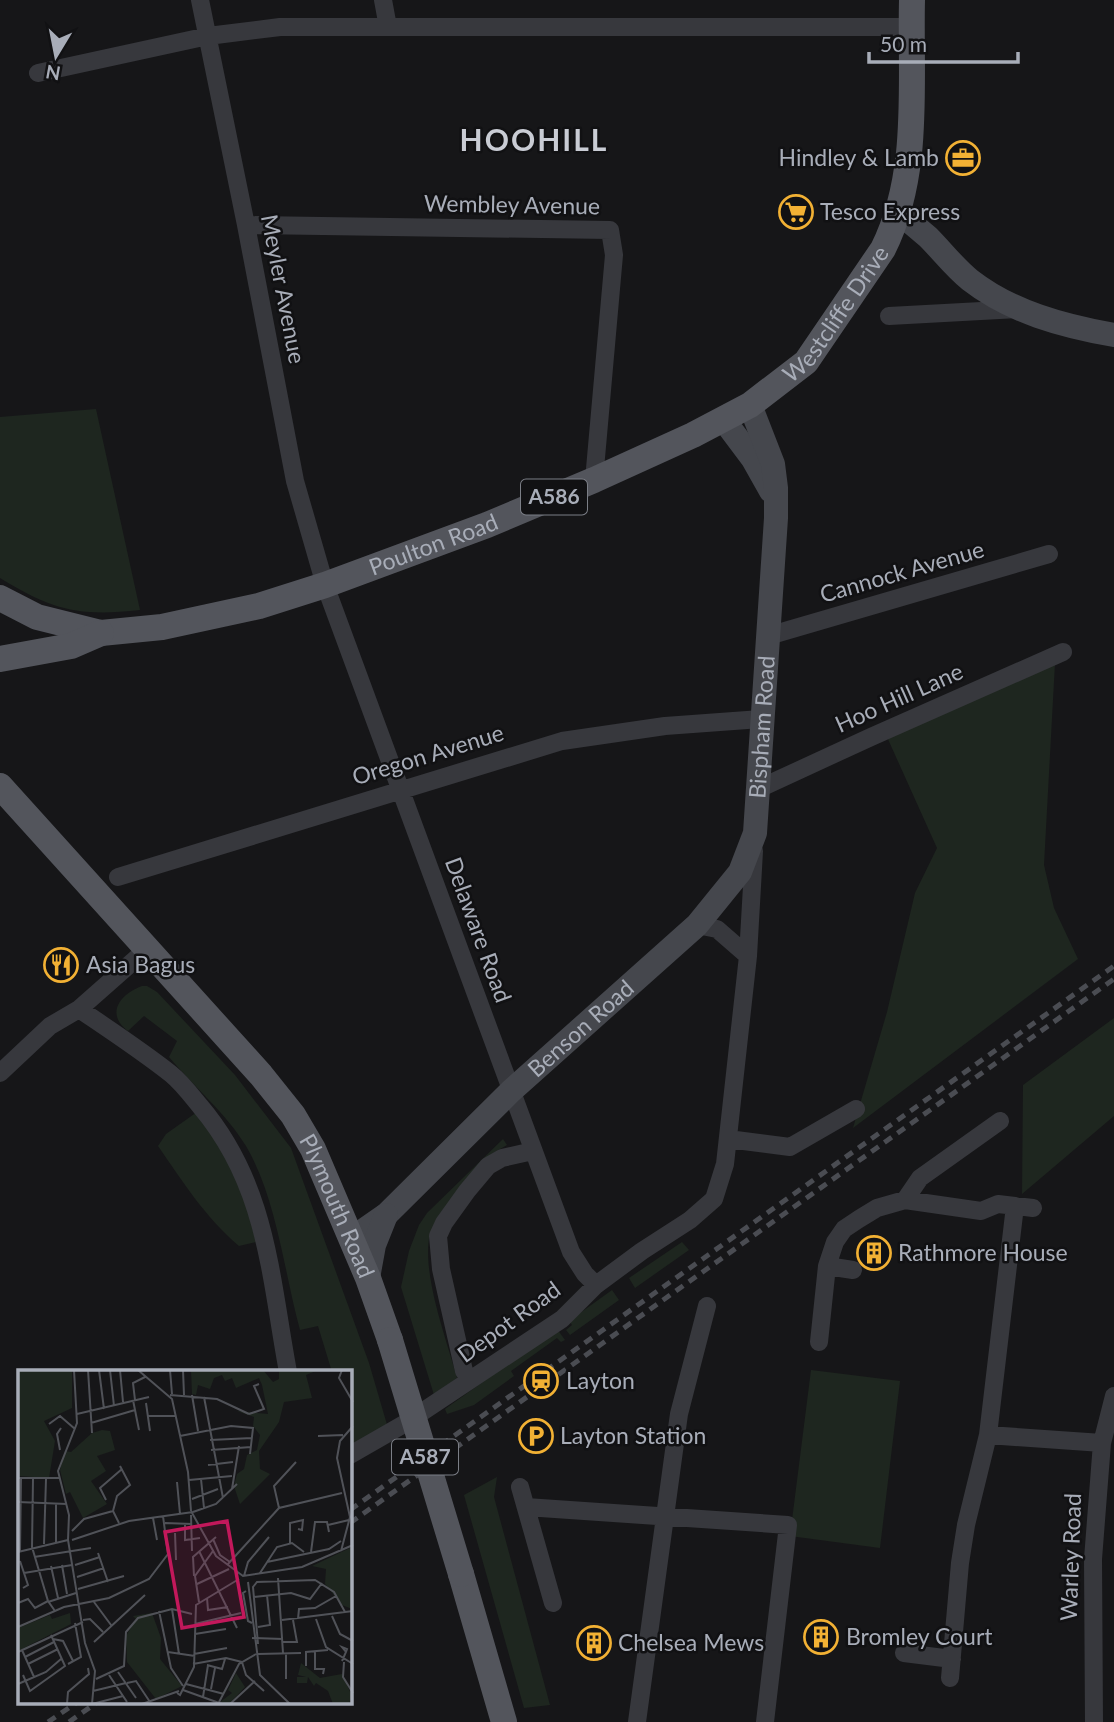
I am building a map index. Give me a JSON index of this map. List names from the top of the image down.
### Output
{
  "streets": {
    "main road": [
      "Westcliffe Drive",
      "A586",
      "Poulton Road",
      "Bispham Road",
      "Benson Road",
      "Plymouth Road",
      "A587"
    ],
    "street": [
      "Wembley Avenue",
      "Meyler Avenue",
      "Cannock Avenue",
      "Hoo Hill Lane",
      "Oregon Avenue",
      "Delaware Road",
      "Depot Road",
      "Warley Road"
    ]
  },
  "crossings": [
    ["Wembley Avenue", "Meyler Avenue"],
    ["Wembley Avenue", "Poulton Road"],
    ["Meyler Avenue", "Poulton Road"],
    ["Meyler Avenue", "Delaware Road"],
    ["Westcliffe Drive", "Poulton Road"],
    ["Westcliffe Drive", "Bispham Road"],
    ["Poulton Road", "Bispham Road"],
    ["Poulton Road", "Delaware Road"],
    ["Cannock Avenue", "Bispham Road"],
    ["Hoo Hill Lane", "Bispham Road"],
    ["Bispham Road", "Oregon Avenue"],
    ["Bispham Road", "Benson Road"],
    ["Bispham Road", "Depot Road"],
    ["Oregon Avenue", "Delaware Road"],
    ["Delaware Road", "Benson Road"],
    ["Delaware Road", "Depot Road"],
    ["Benson Road", "Plymouth Road"]
  ],
  "districts": ["HOOHILL"],
  "places": {
    "office": ["Hindley & Lamb"],
    "supermarket": ["Tesco Express"],
    "restaurant": ["Asia Bagus"],
    "building": ["Rathmore House", "Bromley Court", "Chelsea Mews"],
    "station": ["Layton"],
    "parking": ["Layton Station"]
  },
  "scale_bar": "50 m",
  "north": "bottom"
}
